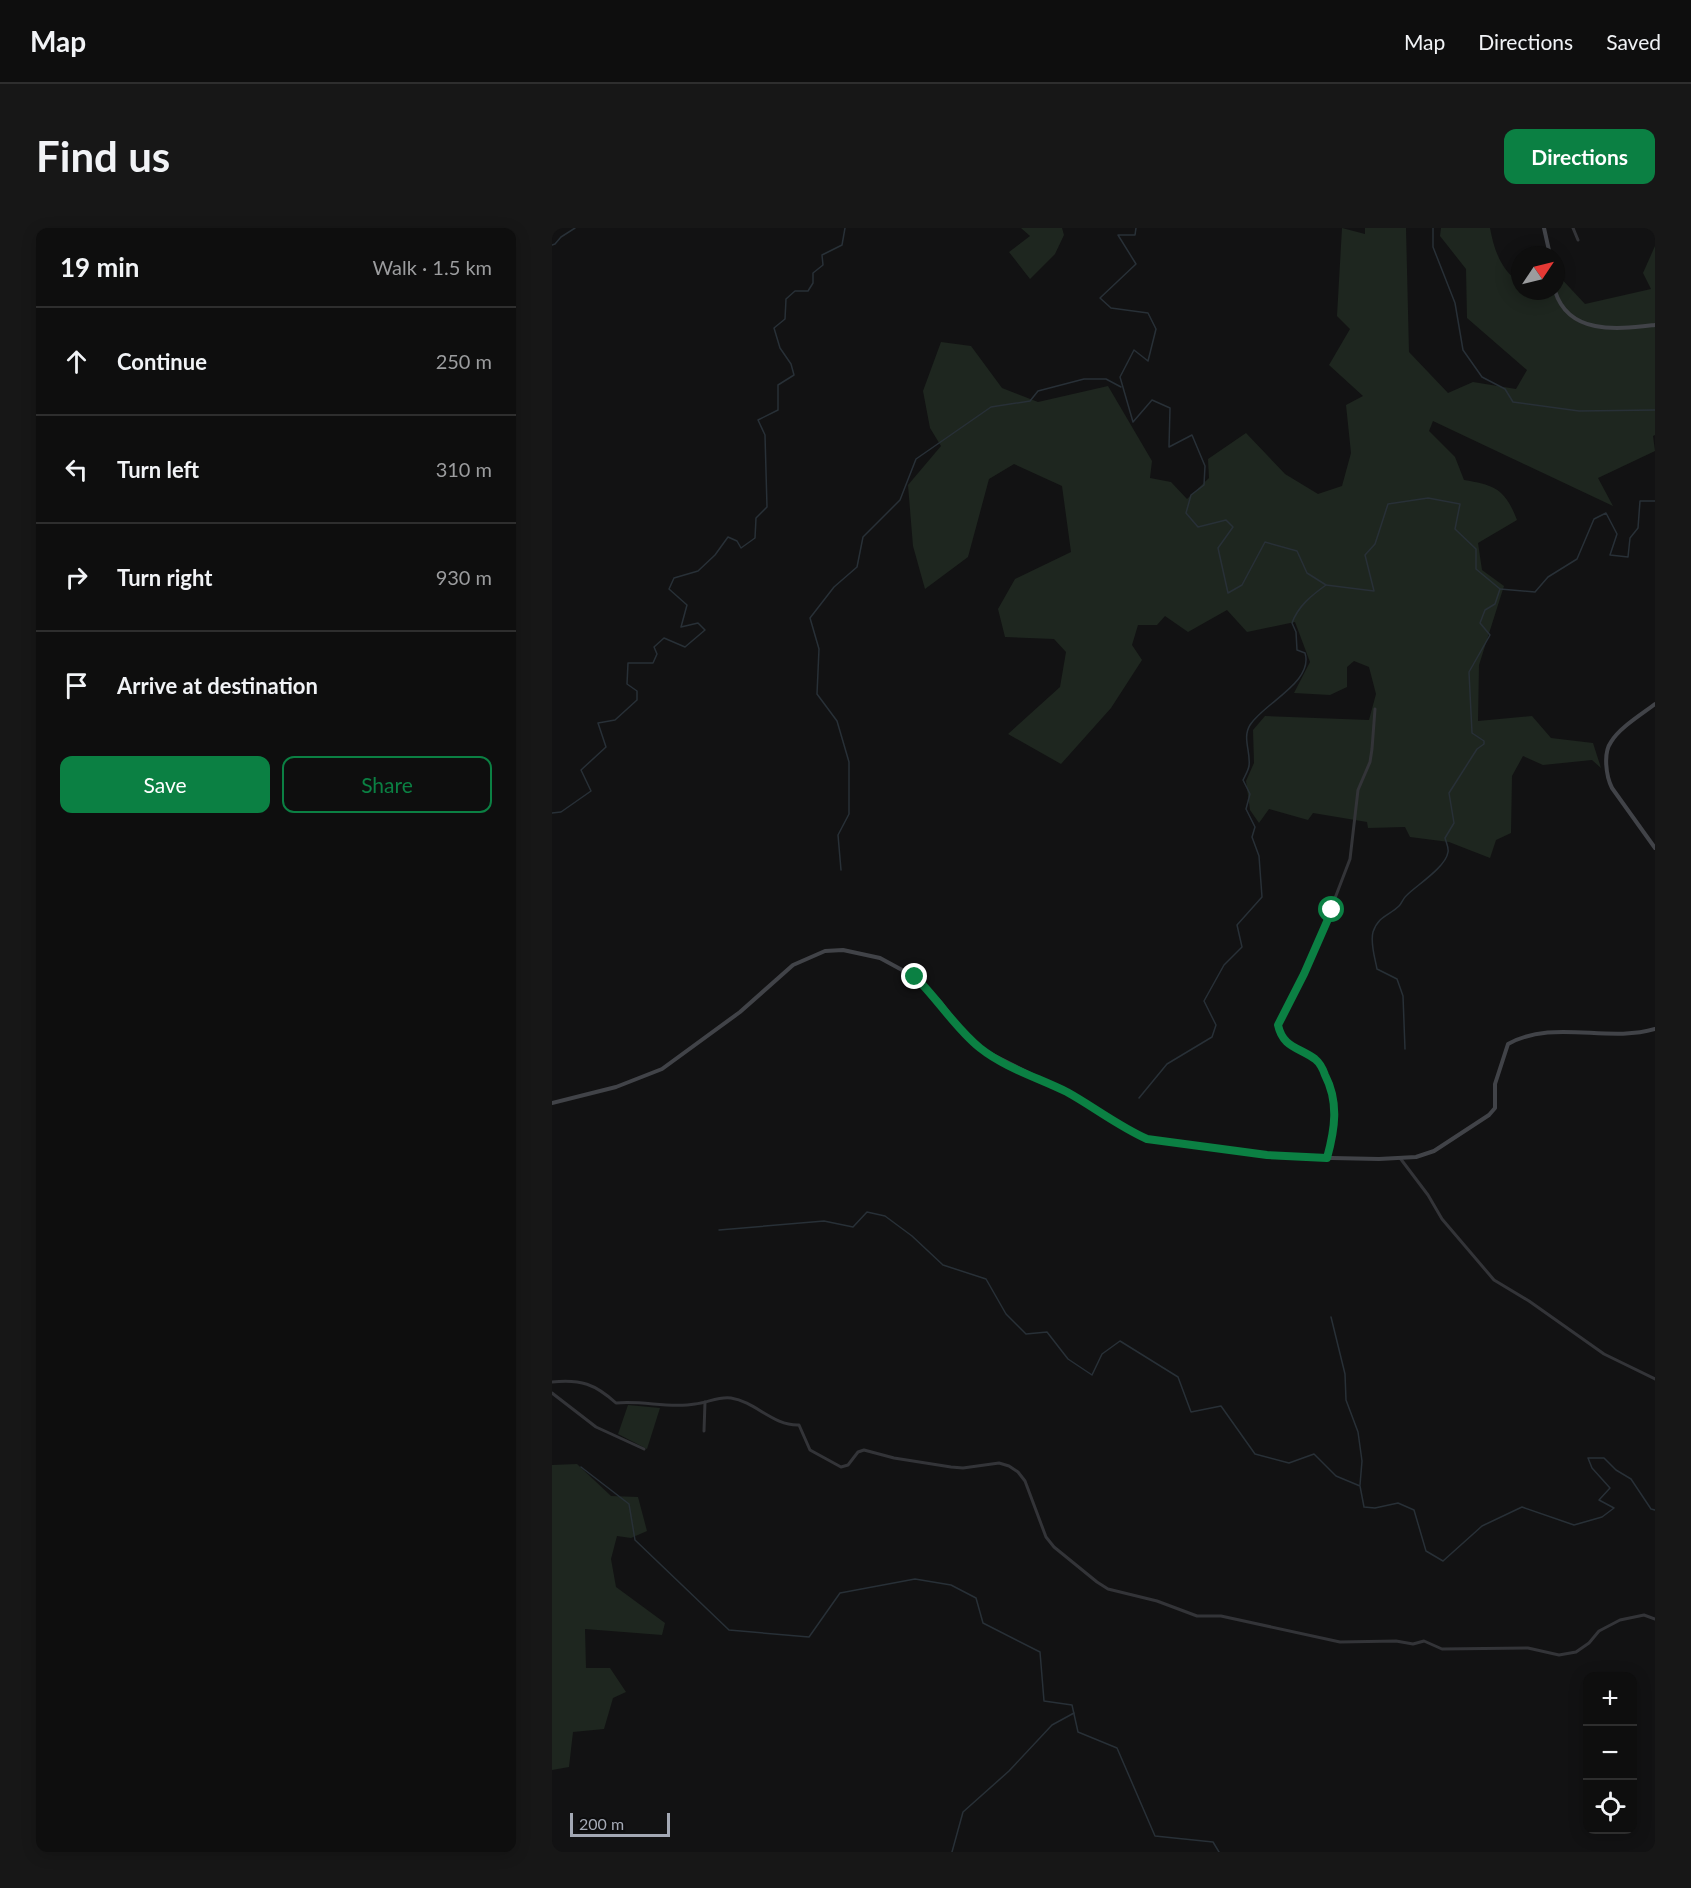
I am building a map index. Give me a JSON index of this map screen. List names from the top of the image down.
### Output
{
  "scale_bar": "200 m",
  "north": "top right",
  "page": {
    "header": "Map",
    "nav": ["Map", "Directions", "Saved"],
    "buttons": [
      "Directions",
      ["Save", "Share"]
    ],
    "title": "Find us",
    "heading": ["19 min", "Walk · 1.5 km"],
    "list": [
      ["Continue", "250 m"],
      ["Turn left", "310 m"],
      ["Turn right", "930 m"],
      "Arrive at destination"
    ],
    "map_buttons": ["+", "−"],
    "scale": "200 m"
  }
}
